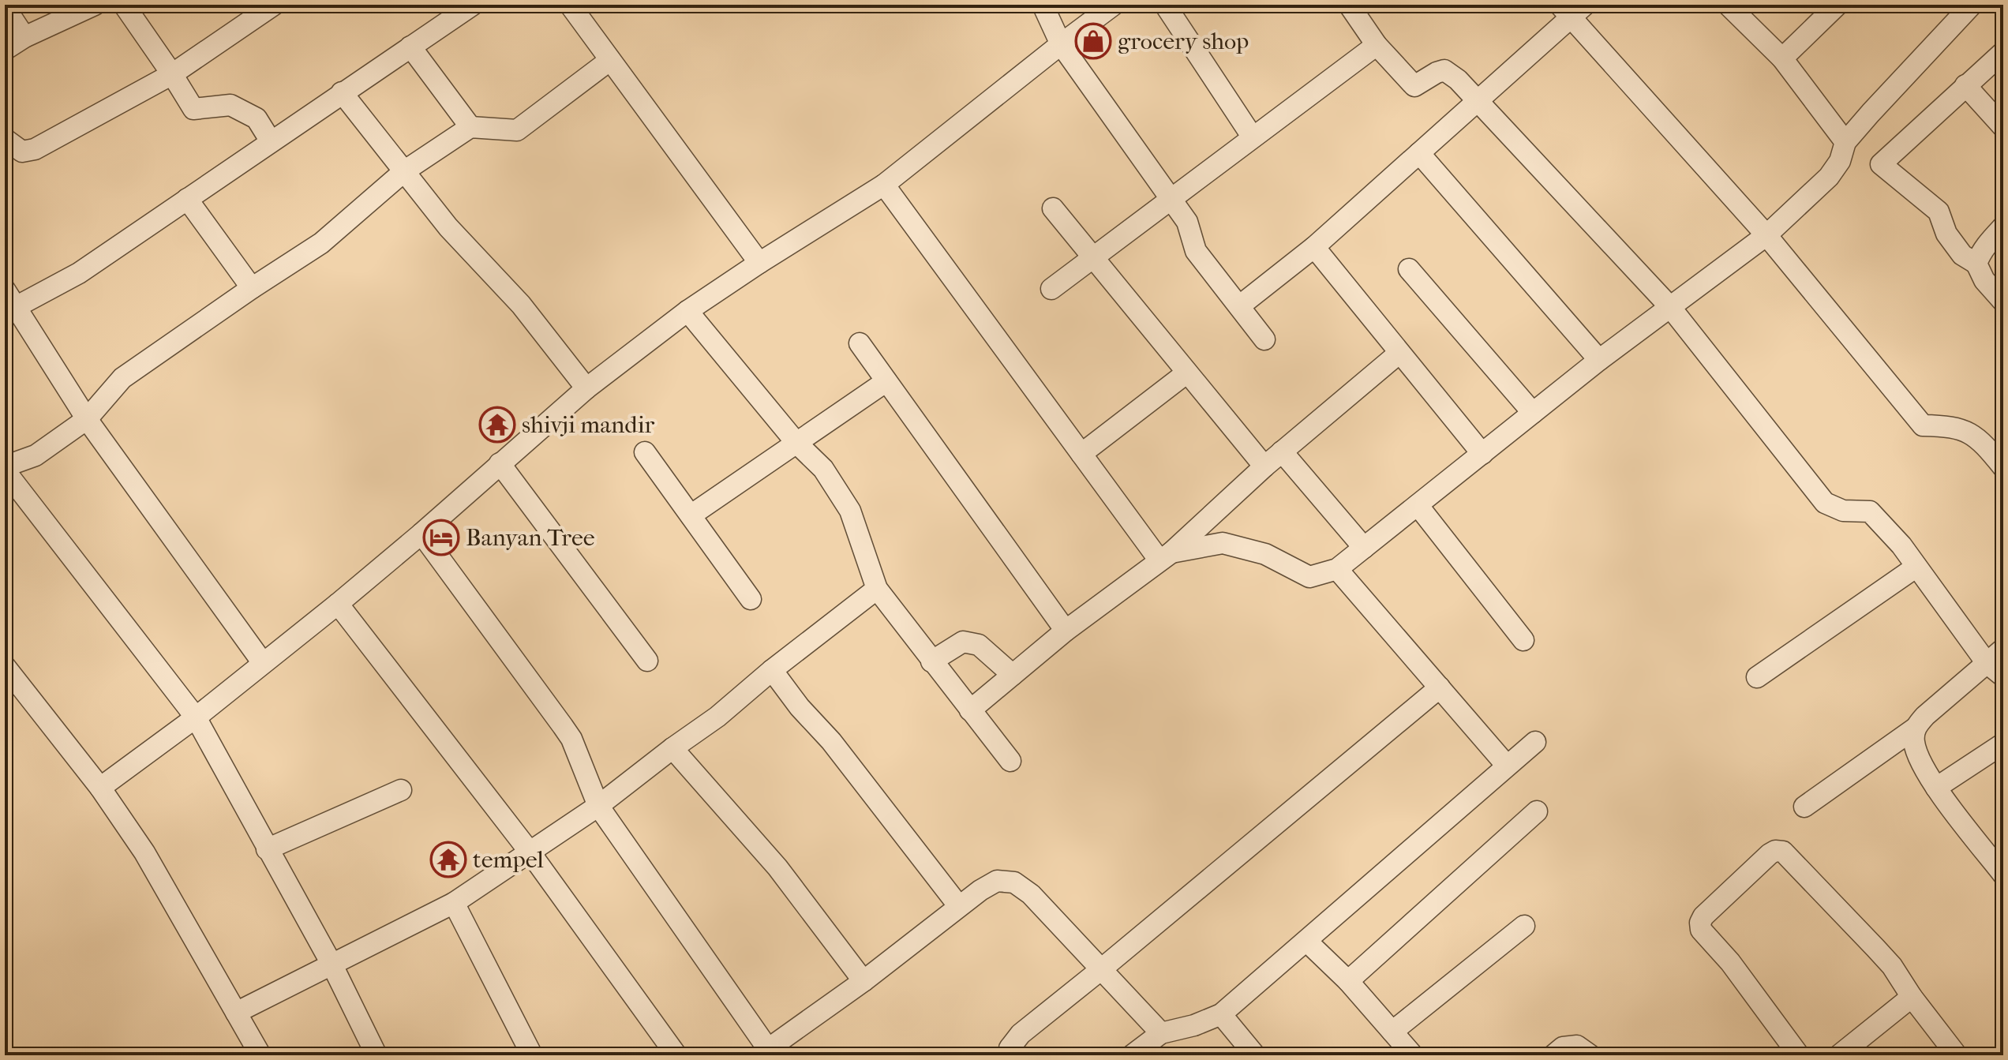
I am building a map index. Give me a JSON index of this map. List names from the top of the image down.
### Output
{
  "places": {
    "shop": ["grocery shop"],
    "temple": ["shivji mandir", "tempel"],
    "hotel": ["Banyan Tree"]
  }
}
